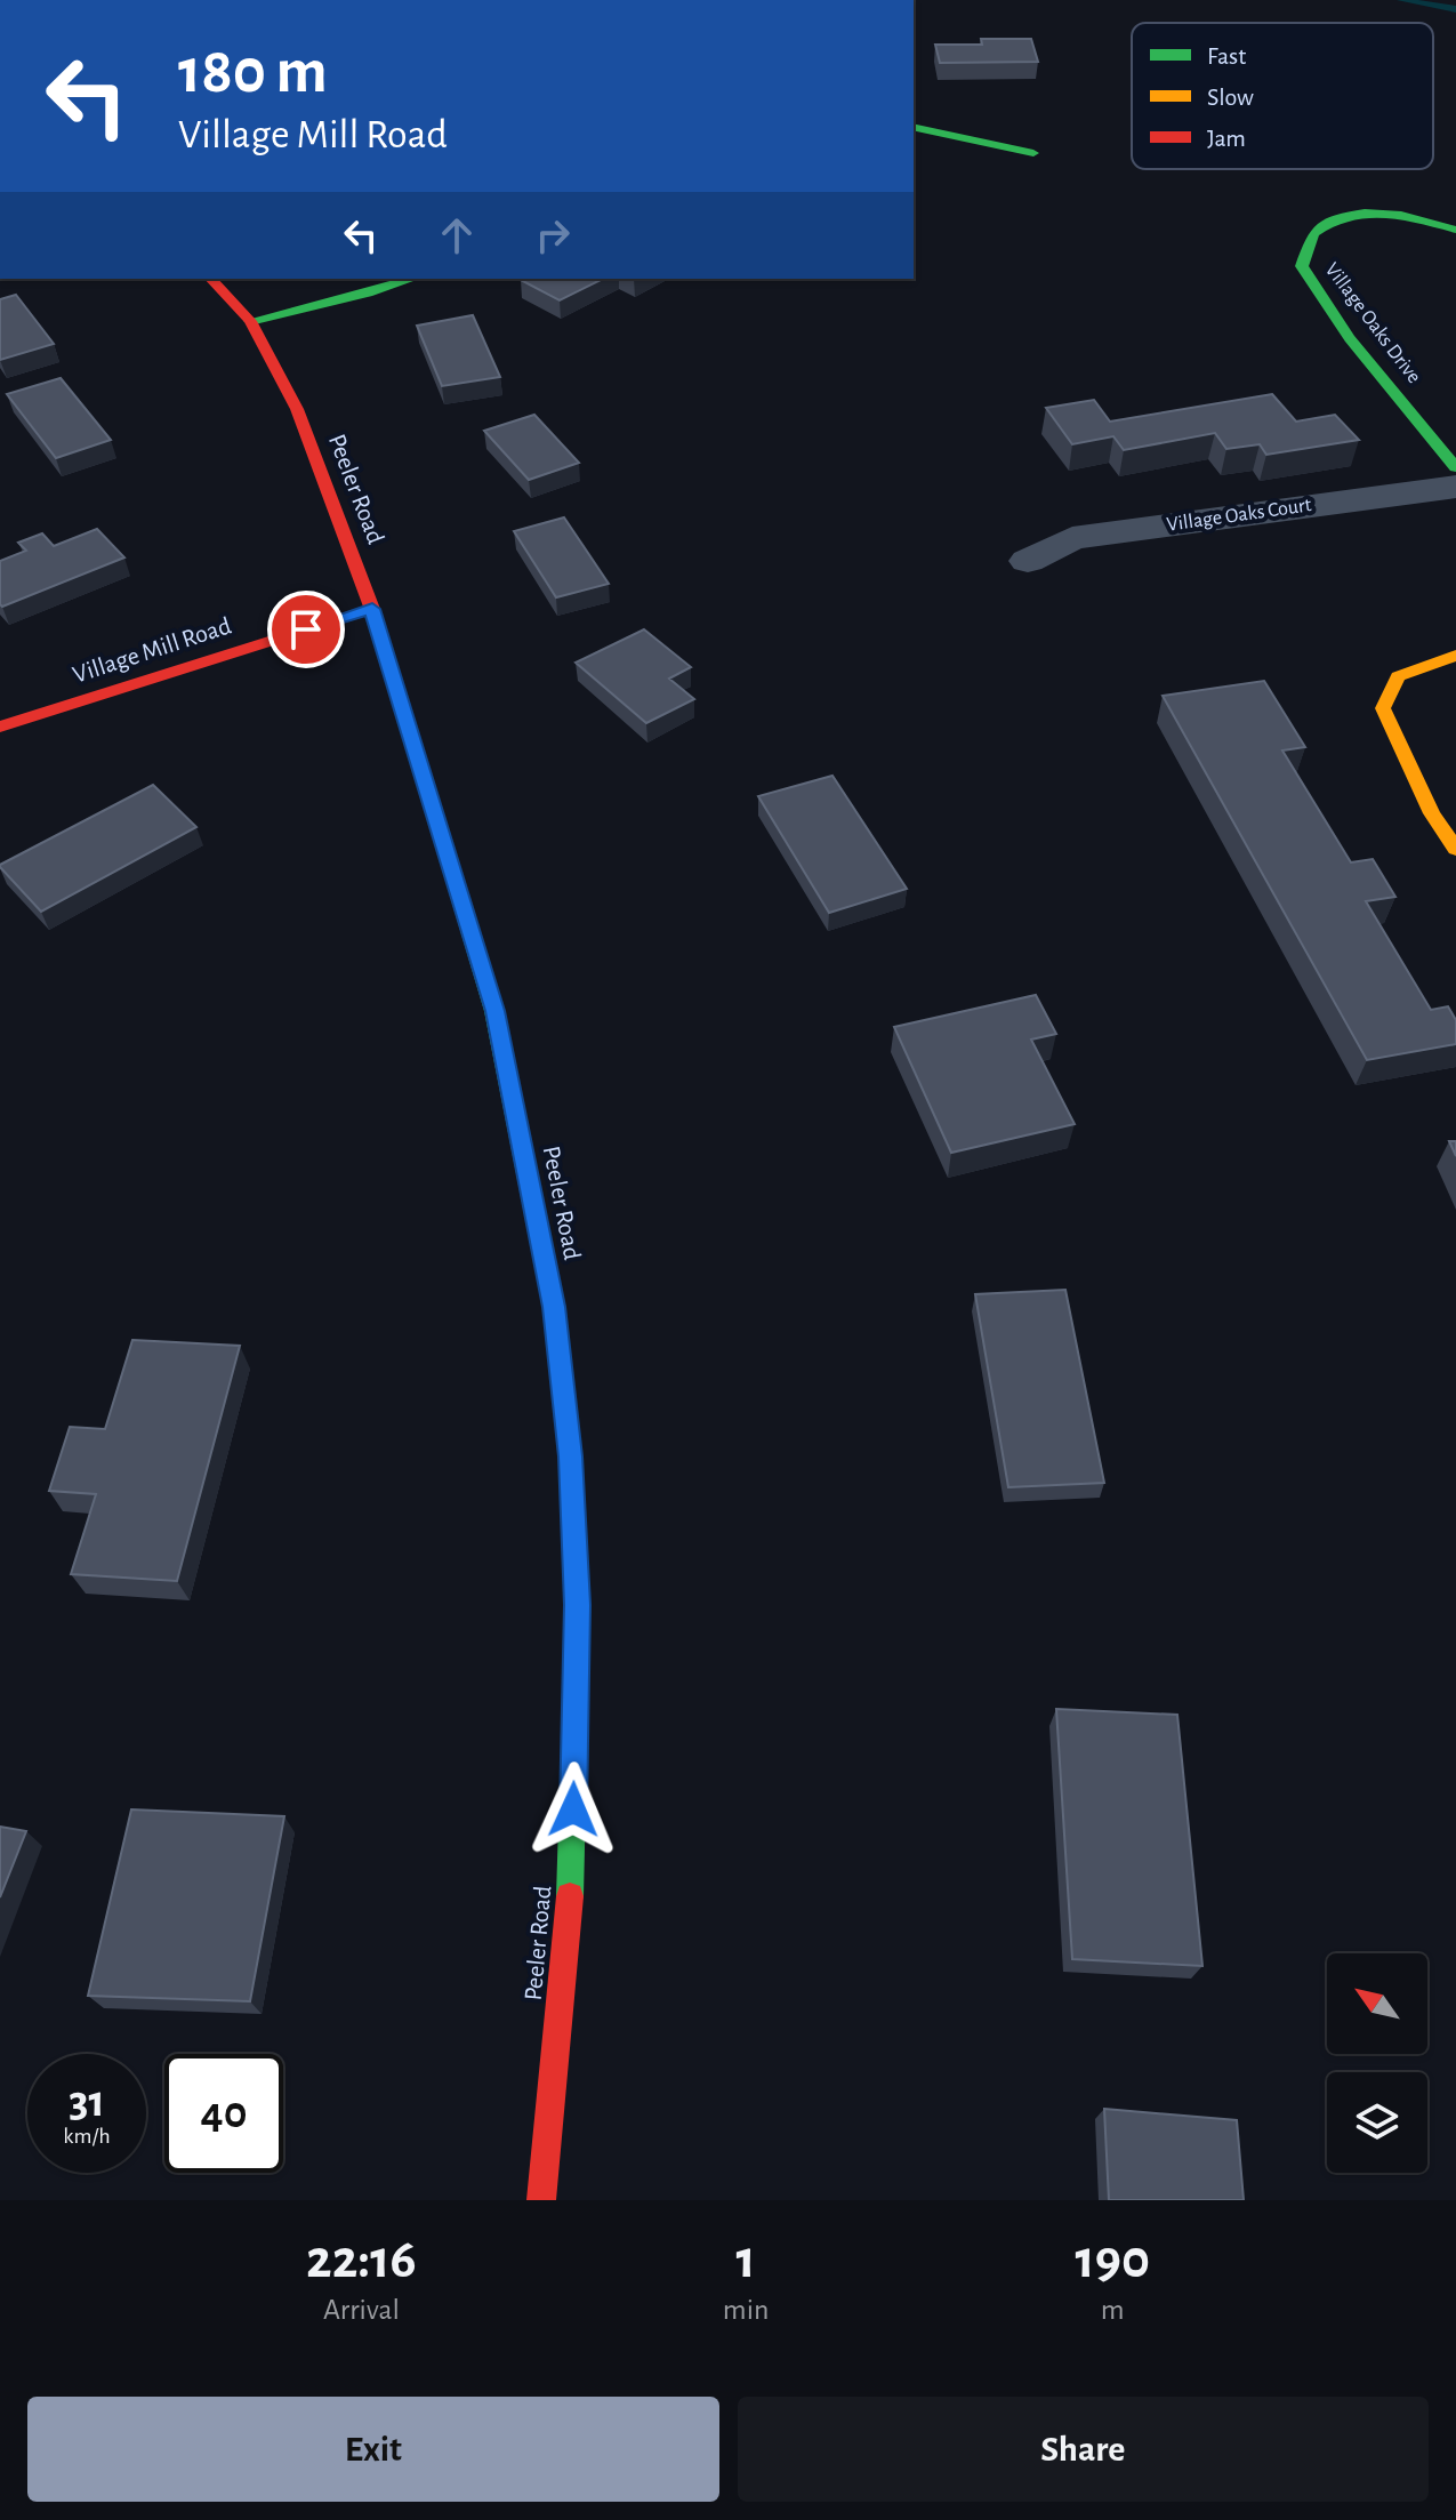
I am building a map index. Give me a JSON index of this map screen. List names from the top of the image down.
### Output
{
  "streets": {
    "street": [
      "Village Oaks Drive",
      "Peeler Road",
      "Village Oaks Court",
      "Village Mill Road"
    ]
  },
  "crossings": [
    ["Peeler Road", "Village Mill Road"]
  ],
  "legend": ["Fast", "Slow", "Jam"],
  "north": "top left",
  "page": {
    "turn": ["180 m", "Village Mill Road"],
    "speed": "31 km/h",
    "limit": "40",
    "eta": [
      "22:16",
      "Arrival",
      "1",
      "min",
      "190",
      "m"
    ],
    "buttons": ["Exit", "Share"]
  }
}
